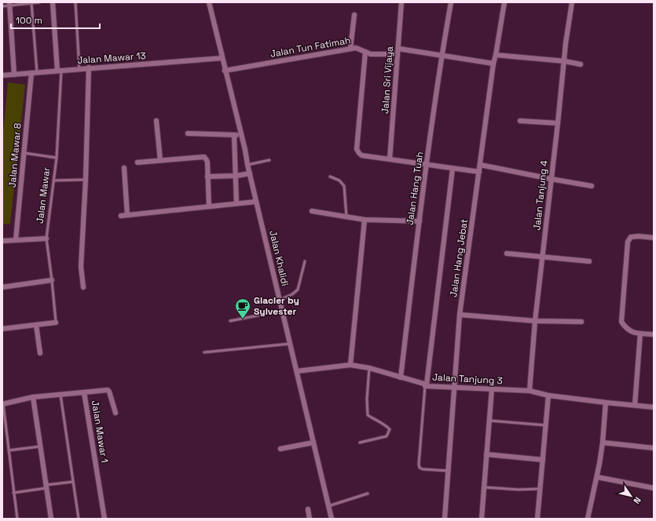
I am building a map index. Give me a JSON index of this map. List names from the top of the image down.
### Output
{
  "streets": {
    "street": [
      "Jalan Tun Fatimah",
      "Jalan Mawar 13",
      "Jalan Sri Vijaya",
      "Jalan Mawar 8",
      "Jalan Hang Tuah",
      "Jalan Tanjung 4",
      "Jalan Khalidi",
      "Jalan Hang Jebat",
      "Jalan Tanjung 3",
      "Jalan Mawar 1"
    ],
    "lane": ["Jalan Mawar"]
  },
  "crossings": [
    ["Jalan Tun Fatimah", "Jalan Sri Vijaya"],
    ["Jalan Tun Fatimah", "Jalan Khalidi"],
    ["Jalan Mawar 13", "Jalan Mawar 8"],
    ["Jalan Mawar 13", "Jalan Mawar"],
    ["Jalan Mawar 13", "Jalan Khalidi"],
    ["Jalan Hang Tuah", "Jalan Tanjung 3"],
    ["Jalan Tanjung 4", "Jalan Tanjung 3"],
    ["Jalan Khalidi", "Jalan Tanjung 3"],
    ["Jalan Hang Jebat", "Jalan Tanjung 3"]
  ],
  "places": {
    "cafe": ["Glacier by Sylvester"]
  },
  "scale_bar": "100 m",
  "north": "bottom right"
}
